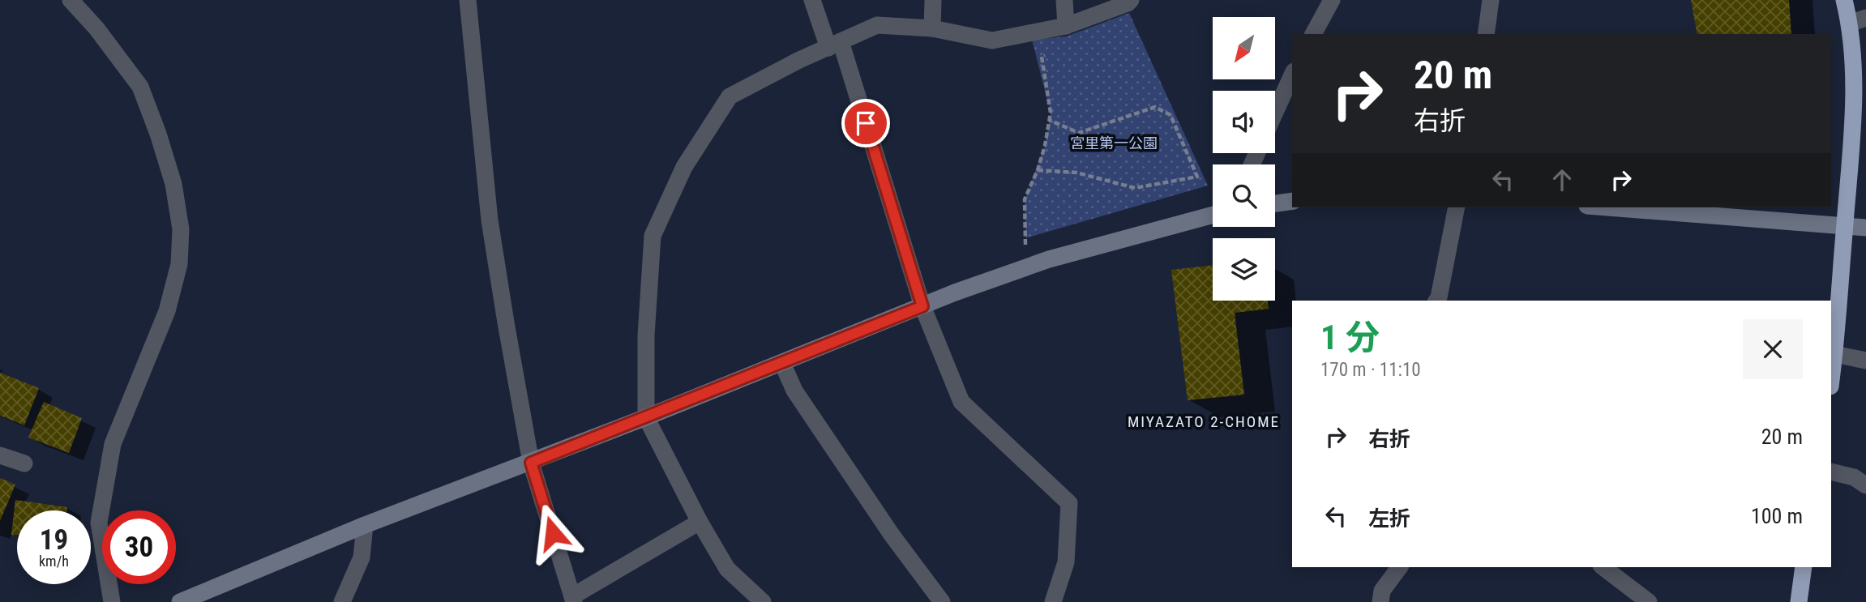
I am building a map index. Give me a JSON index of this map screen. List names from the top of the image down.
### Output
{
  "districts": ["MIYAZATO 2-CHOME"],
  "parks": ["宮里第一公園"],
  "north": "bottom left",
  "page": {
    "turn": ["20 m", "右折"],
    "heading": ["1 分", "170 m · 11:10"],
    "list": [
      {
        "name": "右折",
        "value": "20 m"
      },
      {
        "name": "左折",
        "value": "100 m"
      }
    ],
    "speed": "19 km/h",
    "limit": "30"
  }
}
